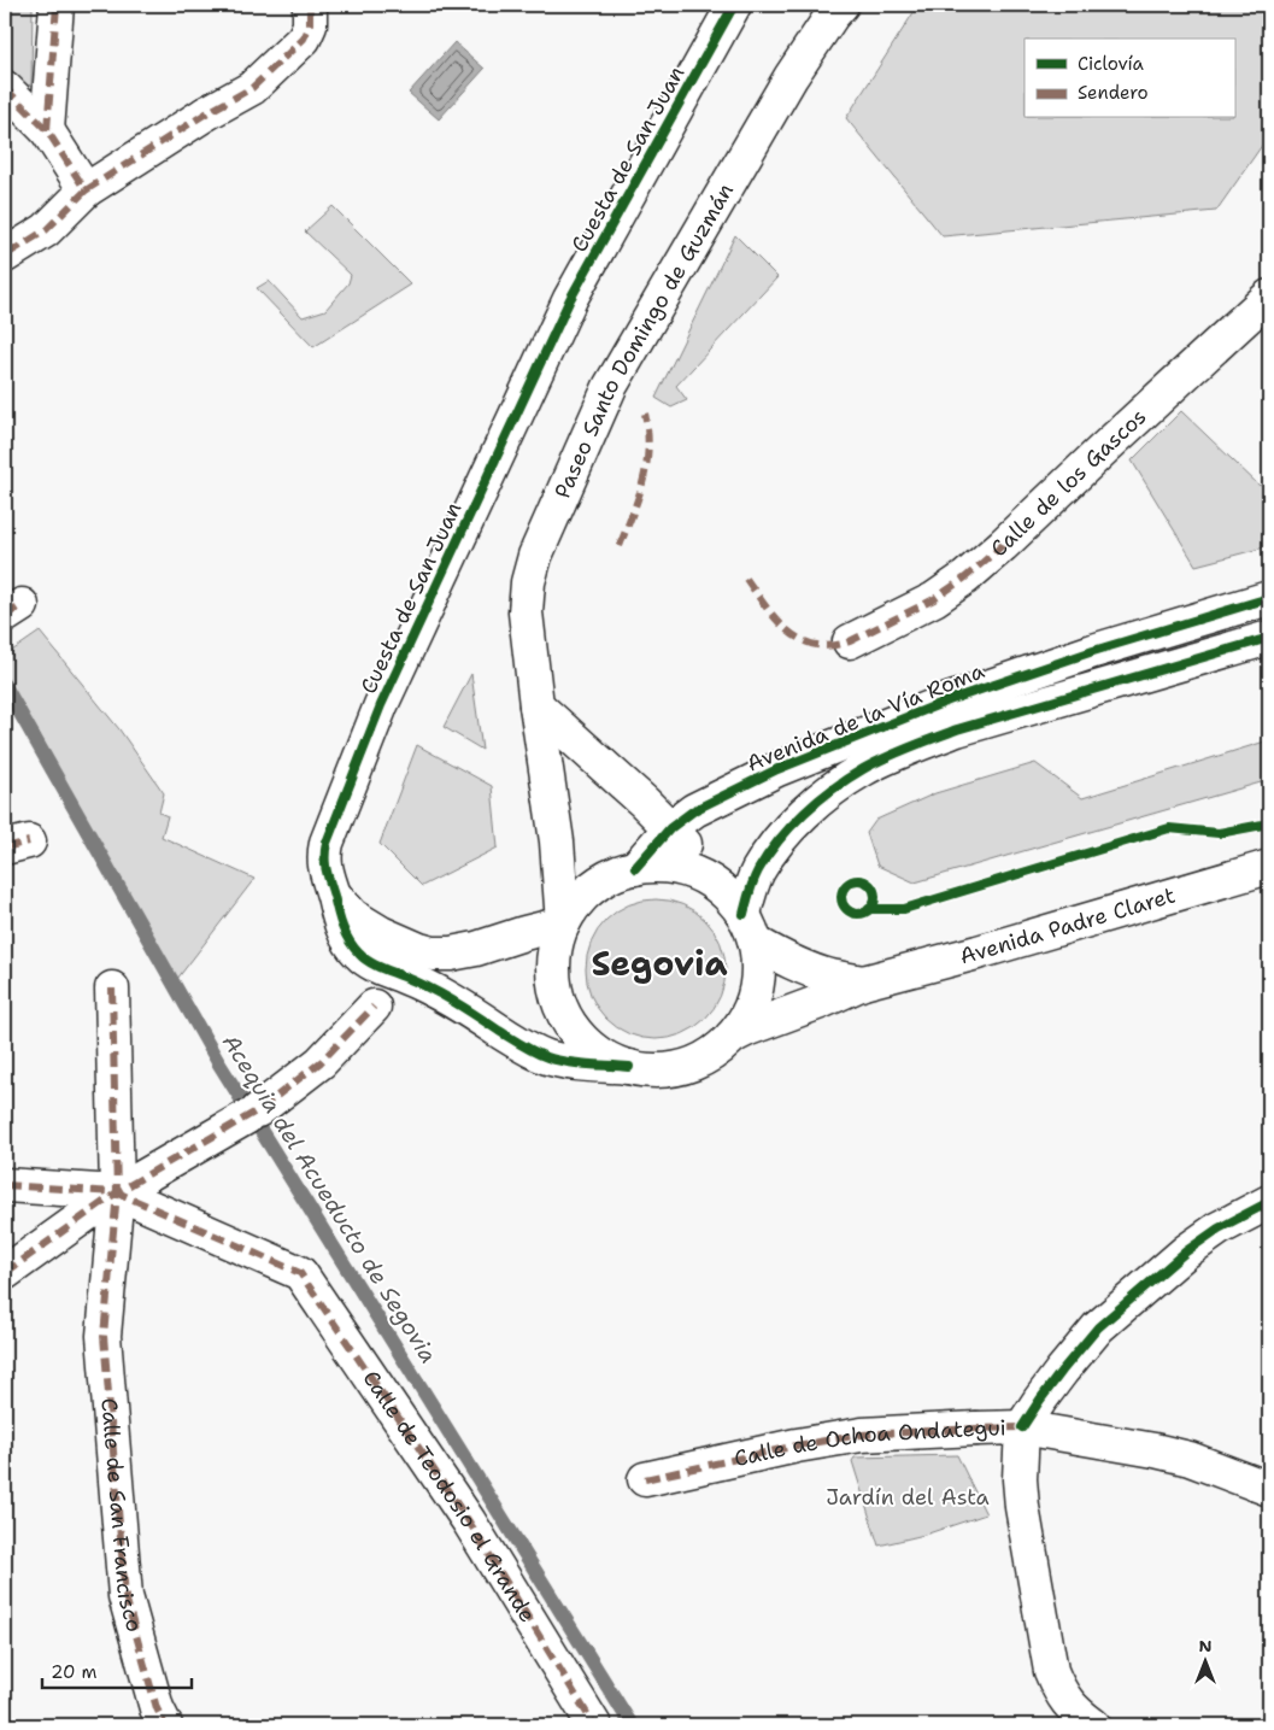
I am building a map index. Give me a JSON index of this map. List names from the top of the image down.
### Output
{
  "streets": {
    "street": [
      "Cuesta de San Juan",
      "Paseo Santo Domingo de Guzmán",
      "Calle de los Gascos",
      "Avenida de la Vía Roma",
      "Avenida Padre Claret",
      "Calle de Ochoa Ondategui",
      "Calle de Teodosio el Grande",
      "Calle de San Francisco"
    ]
  },
  "crossings": [
    ["Cuesta de San Juan", "Paseo Santo Domingo de Guzmán"],
    ["Cuesta de San Juan", "Avenida de la Vía Roma"],
    ["Cuesta de San Juan", "Avenida Padre Claret"],
    ["Paseo Santo Domingo de Guzmán", "Avenida de la Vía Roma"],
    ["Paseo Santo Domingo de Guzmán", "Avenida Padre Claret"],
    ["Avenida de la Vía Roma", "Avenida Padre Claret"],
    ["Calle de Teodosio el Grande", "Calle de San Francisco"]
  ],
  "districts": ["Segovia"],
  "water": ["Acequia del Acueducto de Segovia"],
  "parks": ["Jardín del Asta"],
  "legend": ["Ciclovía", "Sendero"],
  "scale_bar": "20 m",
  "north": "top"
}
